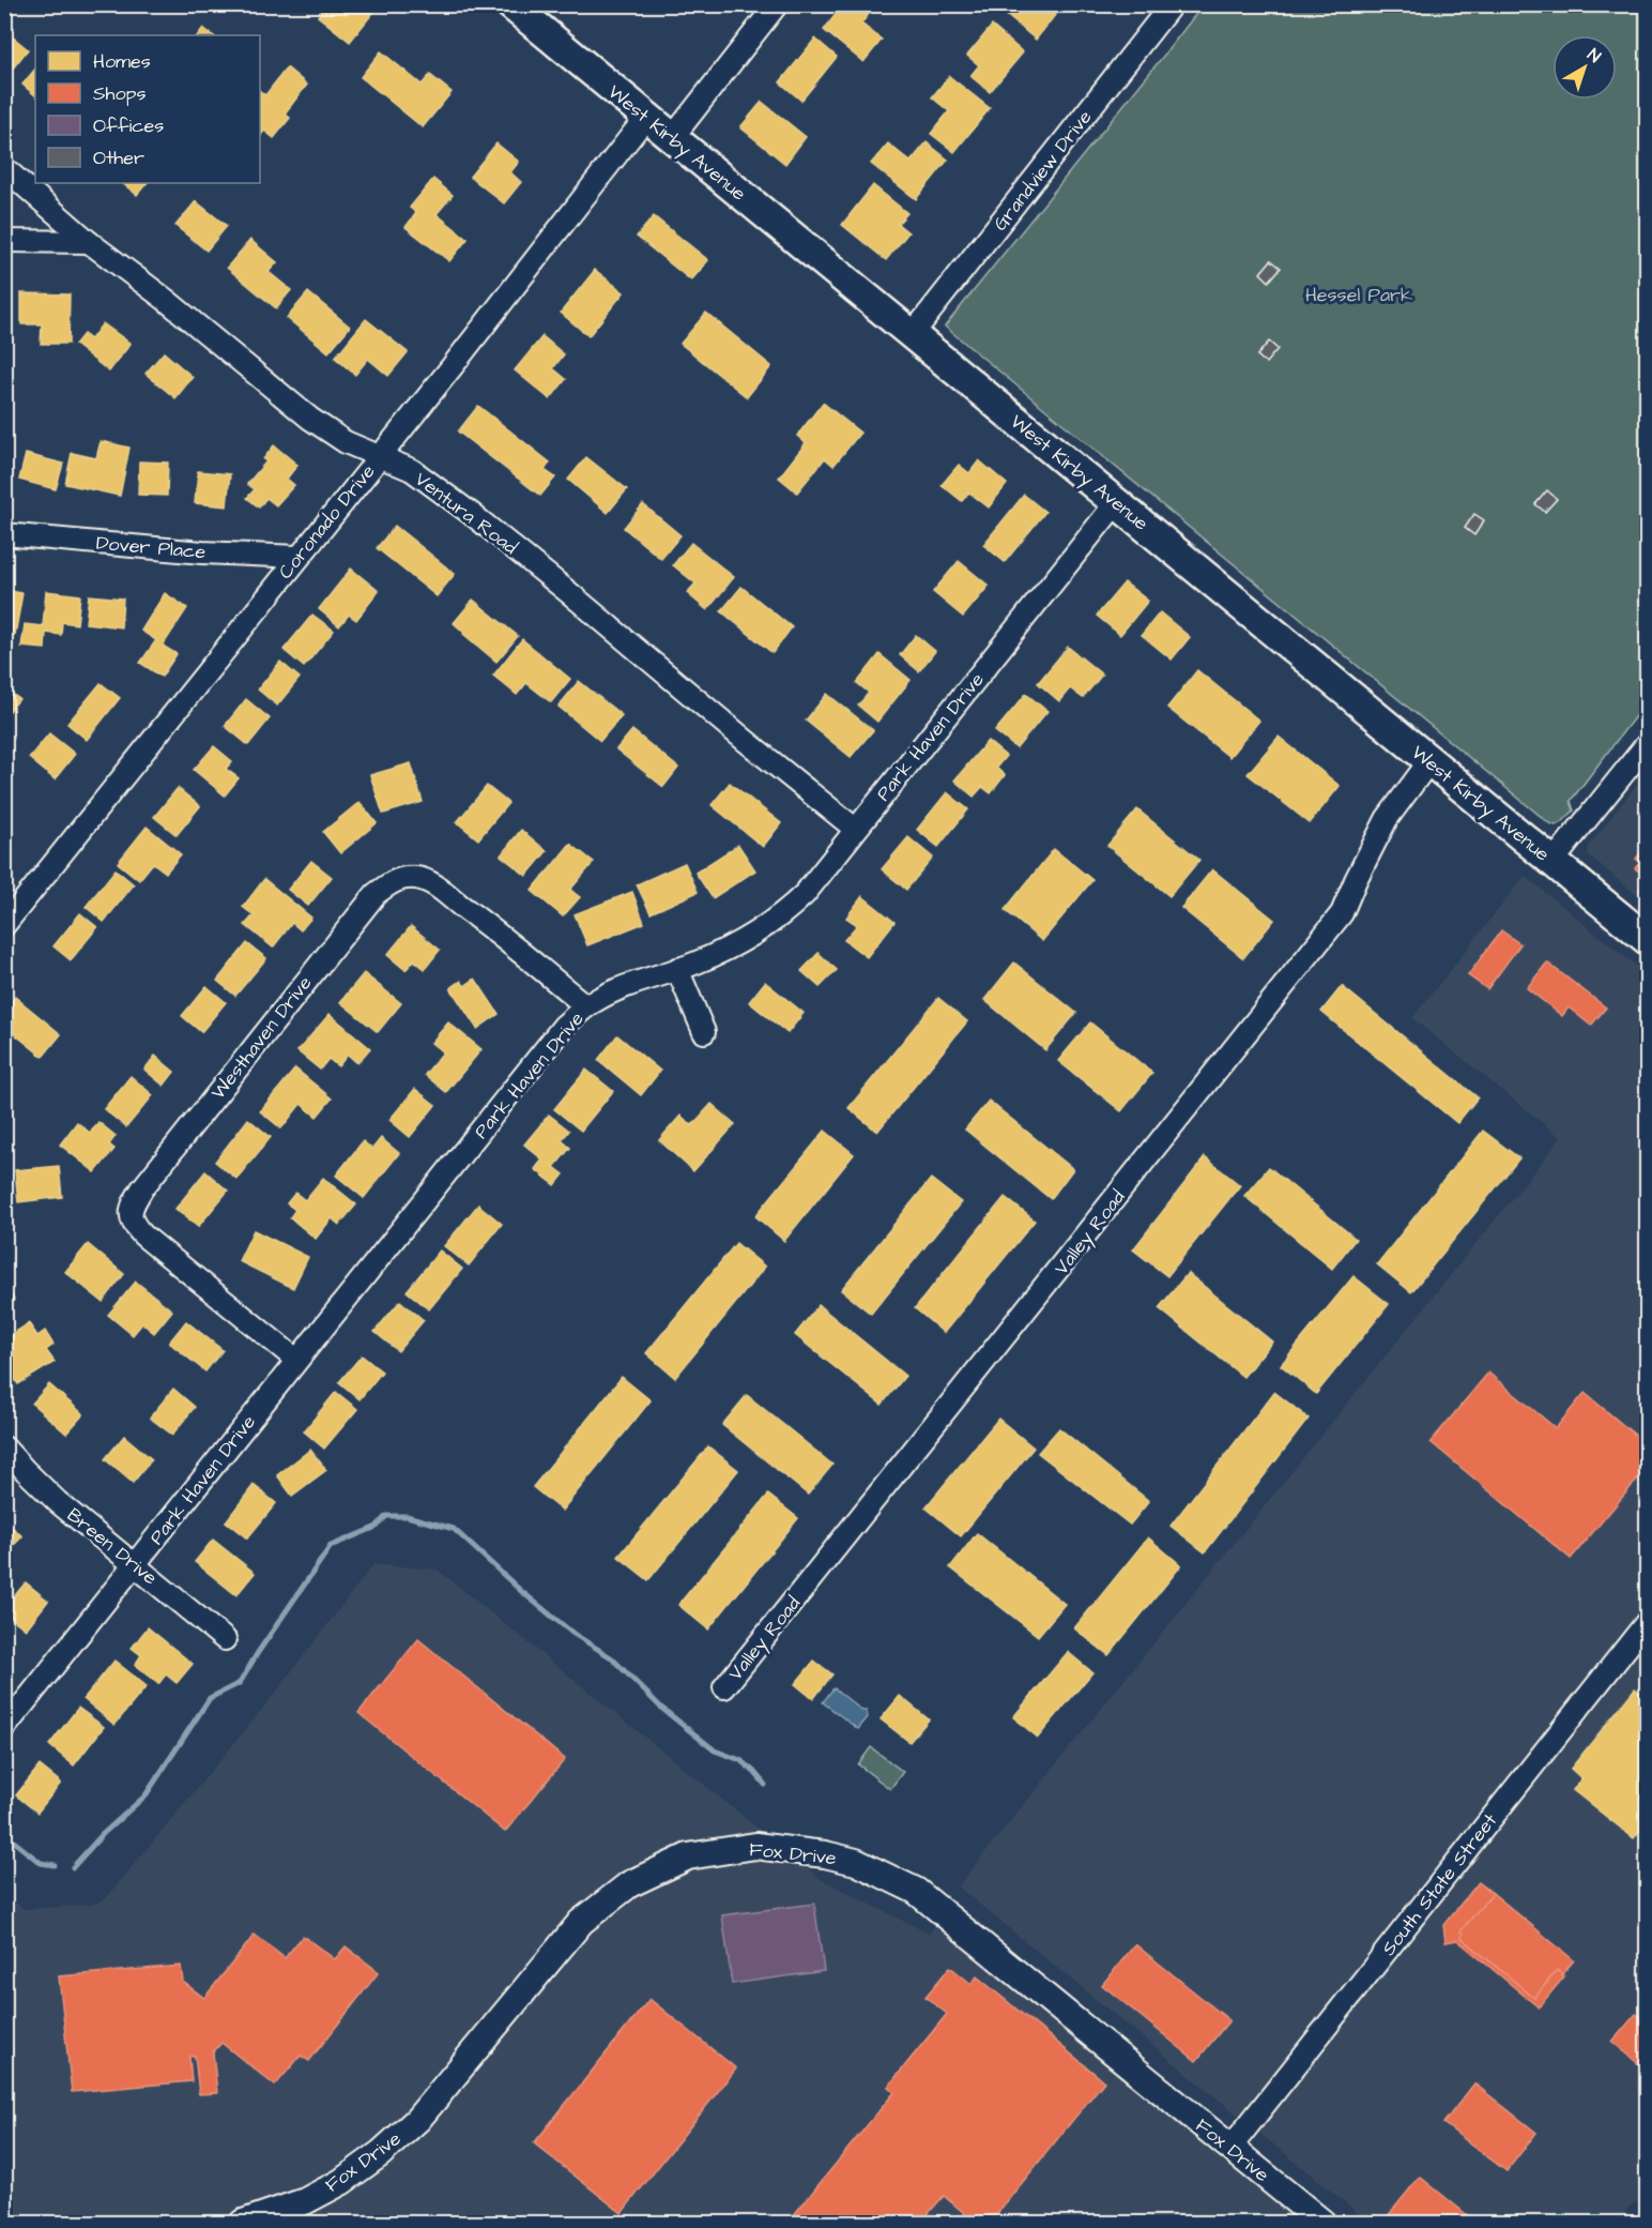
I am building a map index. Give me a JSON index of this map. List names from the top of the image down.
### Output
{
  "streets": {
    "main road": ["West Kirby Avenue"],
    "street": [
      "Grandview Drive",
      "Ventura Road",
      "Coronado Drive",
      "Dover Place",
      "Park Haven Drive",
      "Westhaven Drive",
      "Valley Road",
      "Breen Drive",
      "Fox Drive",
      "South State Street"
    ]
  },
  "crossings": [
    ["West Kirby Avenue", "Grandview Drive"],
    ["West Kirby Avenue", "Coronado Drive"],
    ["West Kirby Avenue", "Park Haven Drive"],
    ["West Kirby Avenue", "Valley Road"],
    ["Ventura Road", "Coronado Drive"],
    ["Ventura Road", "Park Haven Drive"],
    ["Coronado Drive", "Dover Place"],
    ["Park Haven Drive", "Westhaven Drive"],
    ["Park Haven Drive", "Breen Drive"],
    ["Fox Drive", "South State Street"]
  ],
  "parks": ["Hessel Park"],
  "legend": [
    "Homes",
    "Shops",
    "Offices",
    "Other"
  ],
  "north": "top right"
}
